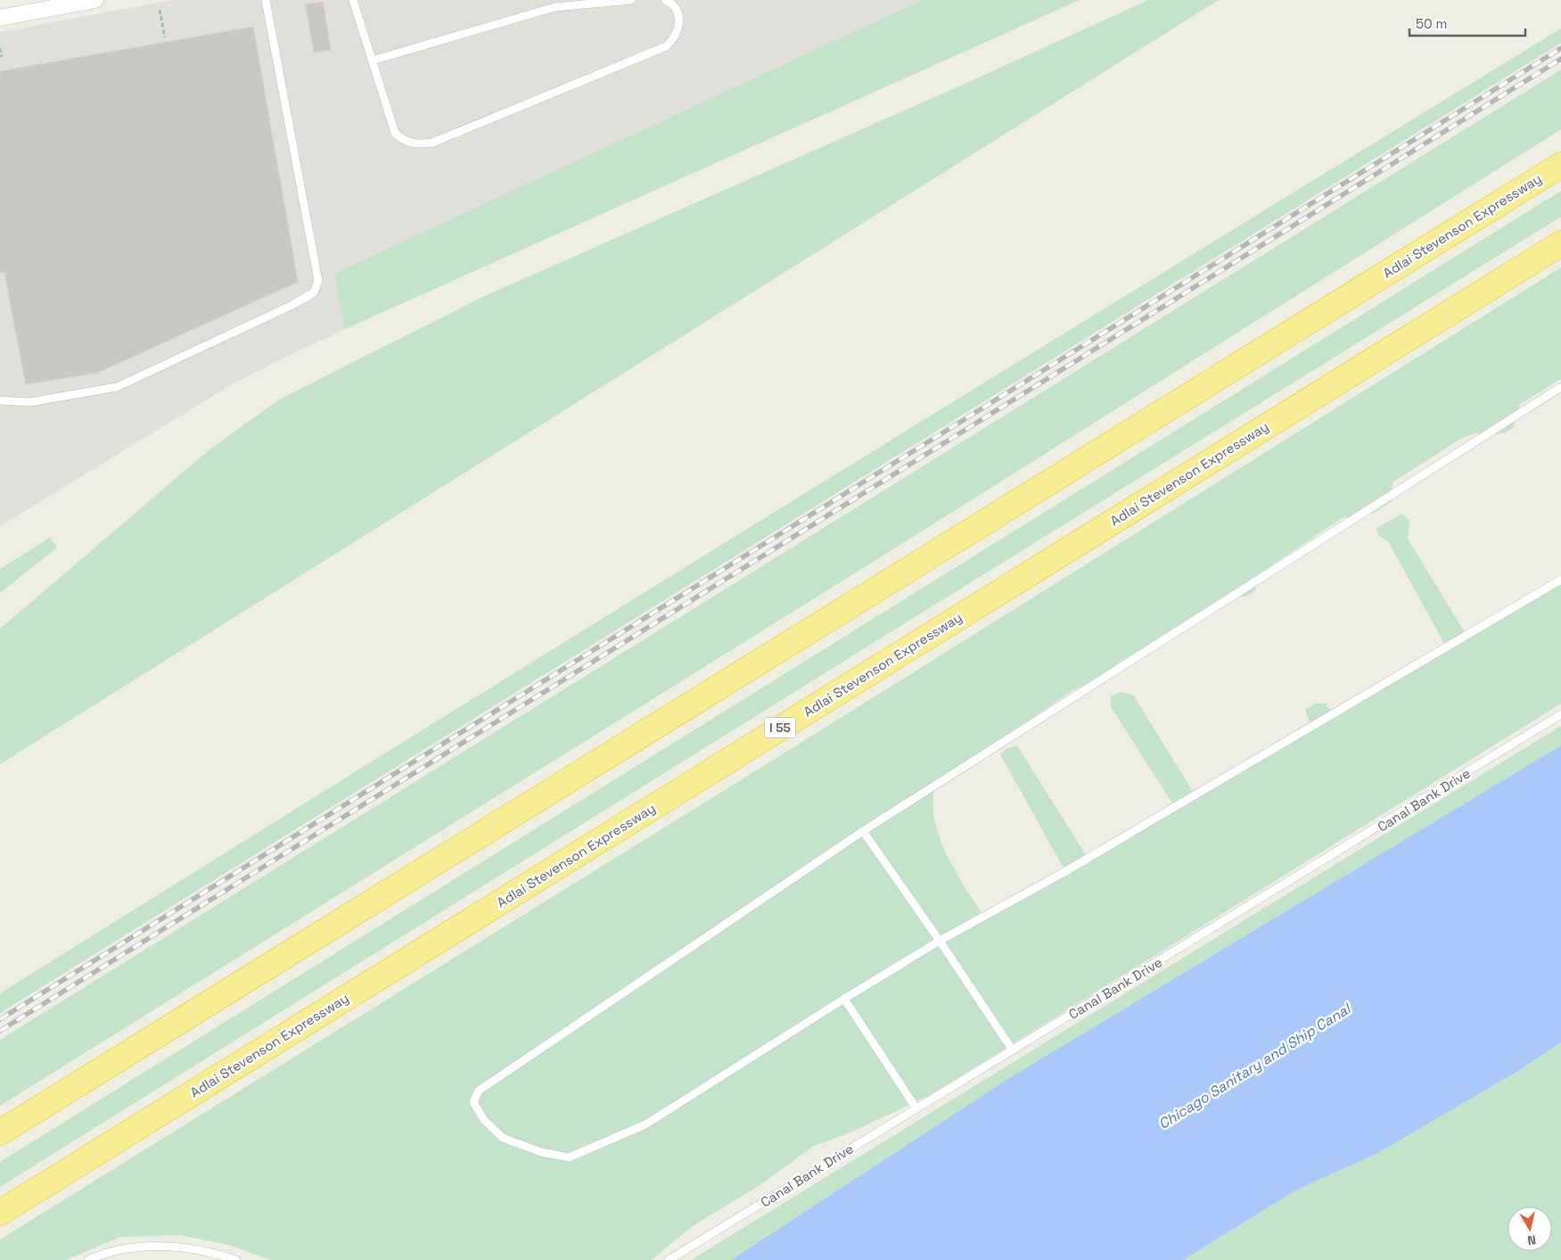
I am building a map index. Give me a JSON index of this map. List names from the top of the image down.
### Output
{
  "streets": {
    "highway": ["Adlai Stevenson Expressway", "I 55"],
    "lane": ["Canal Bank Drive"]
  },
  "water": ["Chicago Sanitary and Ship Canal"],
  "scale_bar": "50 m",
  "north": "bottom"
}
